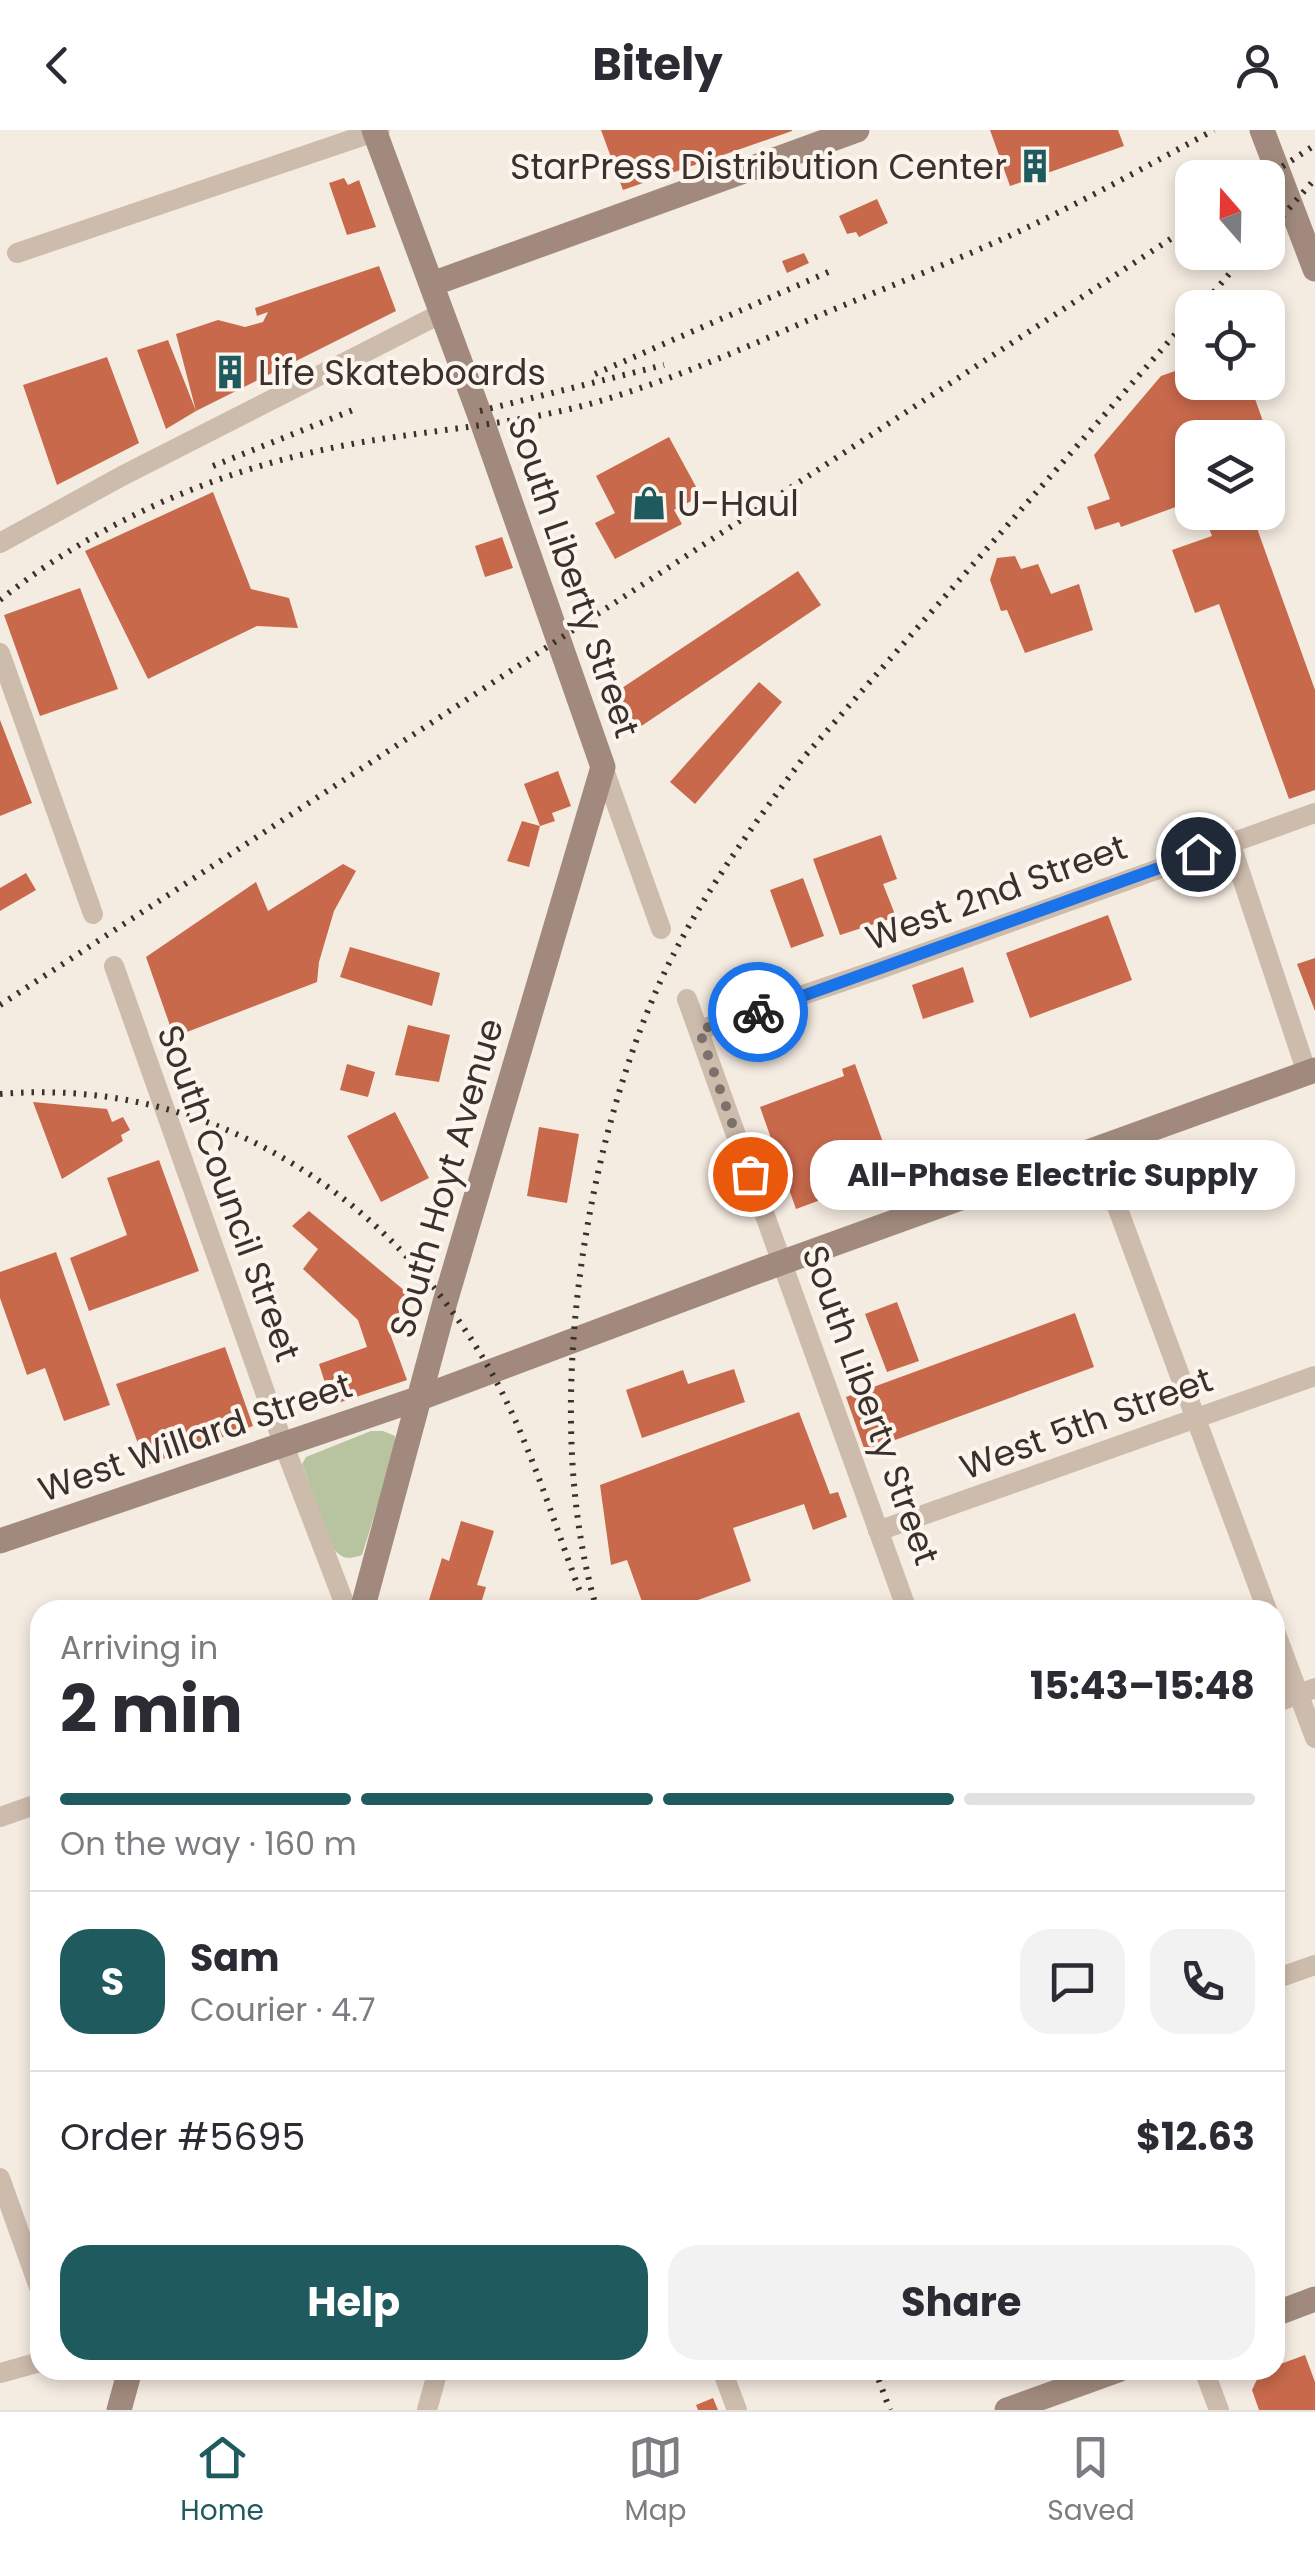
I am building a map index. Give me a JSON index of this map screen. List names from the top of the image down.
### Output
{
  "streets": {
    "street": [
      "South Liberty Street",
      "West 2nd Street",
      "South Hoyt Avenue",
      "South Council Street",
      "West 5th Street",
      "West Willard Street"
    ]
  },
  "crossings": [
    ["South Liberty Street", "West 2nd Street"],
    ["South Liberty Street", "South Hoyt Avenue"],
    ["South Liberty Street", "West 5th Street"],
    ["South Liberty Street", "West Willard Street"],
    ["South Hoyt Avenue", "West Willard Street"],
    ["South Council Street", "West Willard Street"]
  ],
  "places": {
    "building": ["StarPress Distribution Center", "Life Skateboards"],
    "shop": ["U-Haul"],
    "other": ["All-Phase Electric Supply"]
  },
  "north": "top",
  "page": {
    "header": "Bitely",
    "bubble": "All-Phase Electric Supply",
    "heading": ["2 min", "Arriving in", "15:43–15:48"],
    "panel": [
      "Sam",
      "Courier · 4.7",
      "Order #5695",
      "$12.63"
    ],
    "bar": "On the way · 160 m",
    "round": "S",
    "buttons": ["Help", "Share"],
    "tabs": ["Home", "Map", "Saved"]
  }
}
